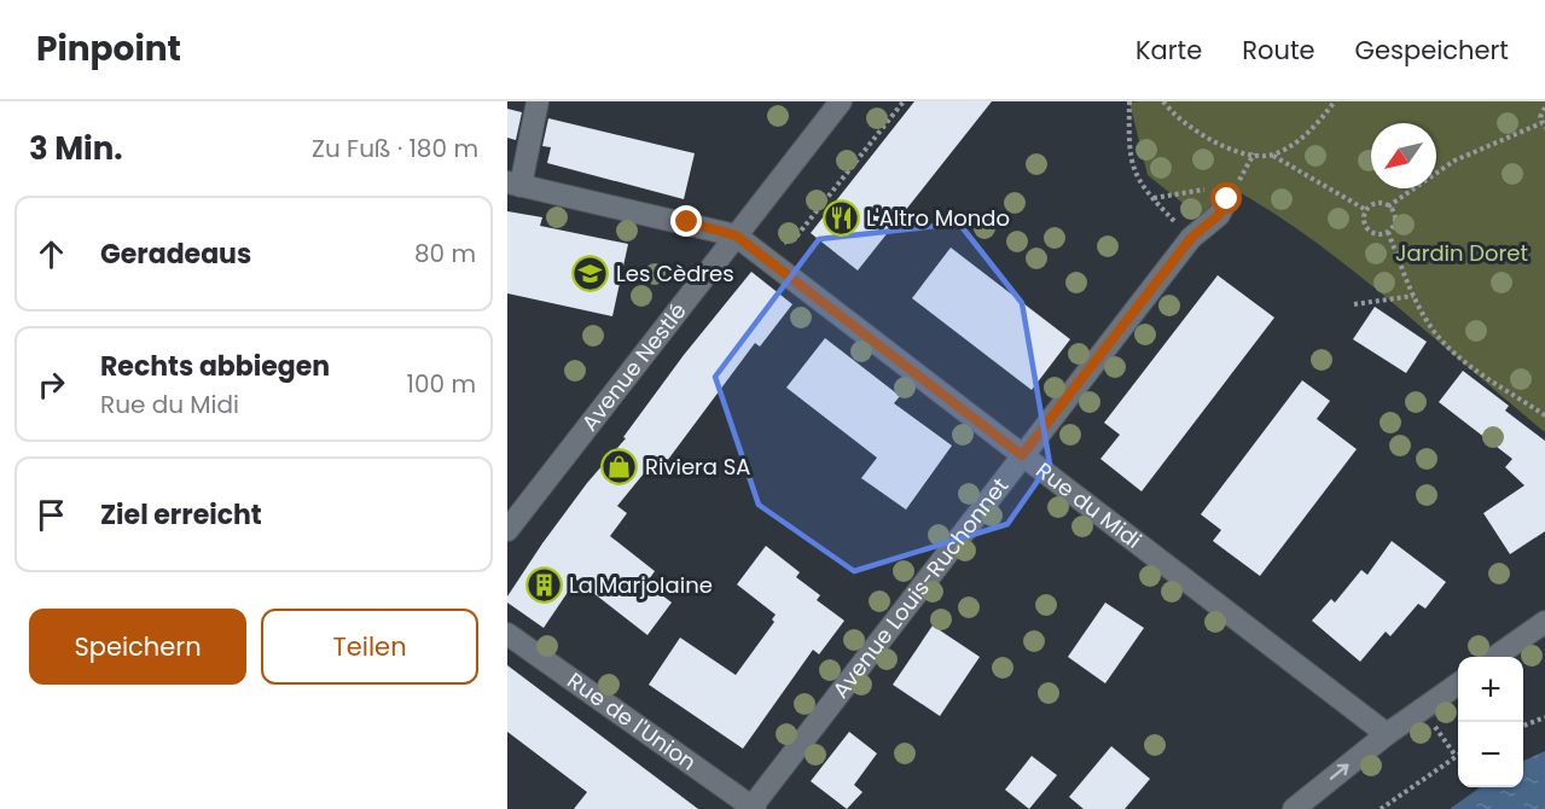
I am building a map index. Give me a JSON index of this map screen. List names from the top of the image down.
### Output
{
  "streets": {
    "street": [
      "Avenue Nestlé",
      "Rue du Midi",
      "Avenue Louis-Ruchonnet",
      "Rue de l'Union"
    ]
  },
  "crossings": [
    ["Avenue Nestlé", "Rue du Midi"],
    ["Rue du Midi", "Avenue Louis-Ruchonnet"],
    ["Avenue Louis-Ruchonnet", "Rue de l'Union"]
  ],
  "parks": ["Jardin Doret"],
  "places": {
    "restaurant": ["L'Altro Mondo"],
    "school or university": ["Les Cèdres"],
    "shop": ["Riviera SA"],
    "building": ["La Marjolaine"]
  },
  "north": "bottom left",
  "page": {
    "header": "Pinpoint",
    "nav": ["Karte", "Route", "Gespeichert"],
    "heading": ["3 Min.", "Zu Fuß · 180 m"],
    "list": [
      ["Geradeaus", "80 m"],
      ["Rechts abbiegen", "Rue du Midi", "100 m"],
      "Ziel erreicht"
    ],
    "buttons": ["Speichern", "Teilen"],
    "map_buttons": ["+", "−"]
  }
}
